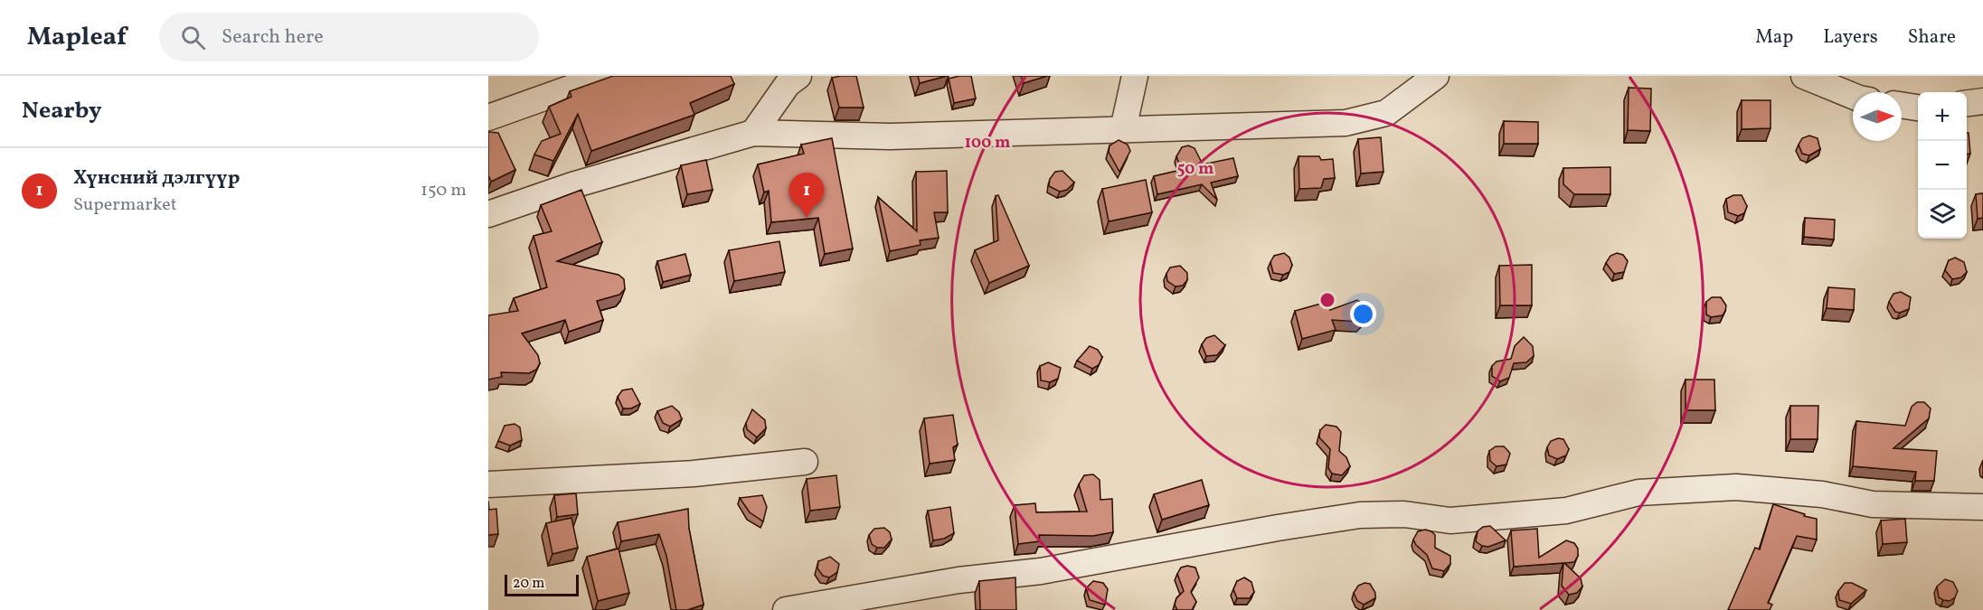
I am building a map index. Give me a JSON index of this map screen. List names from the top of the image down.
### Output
{
  "scale_bar": "20 m",
  "north": "right",
  "page": {
    "header": "Mapleaf",
    "search": "Search here",
    "nav": ["Map", "Layers", "Share"],
    "heading": "Nearby",
    "map_buttons": ["+", "−"],
    "list": [
      {
        "mark": "1",
        "name": "Хүнсний дэлгүүр",
        "note": "Supermarket",
        "value": "150 m"
      }
    ],
    "pins": "1",
    "scale": "20 m"
  },
  "rings": ["100 m", "50 m"]
}
